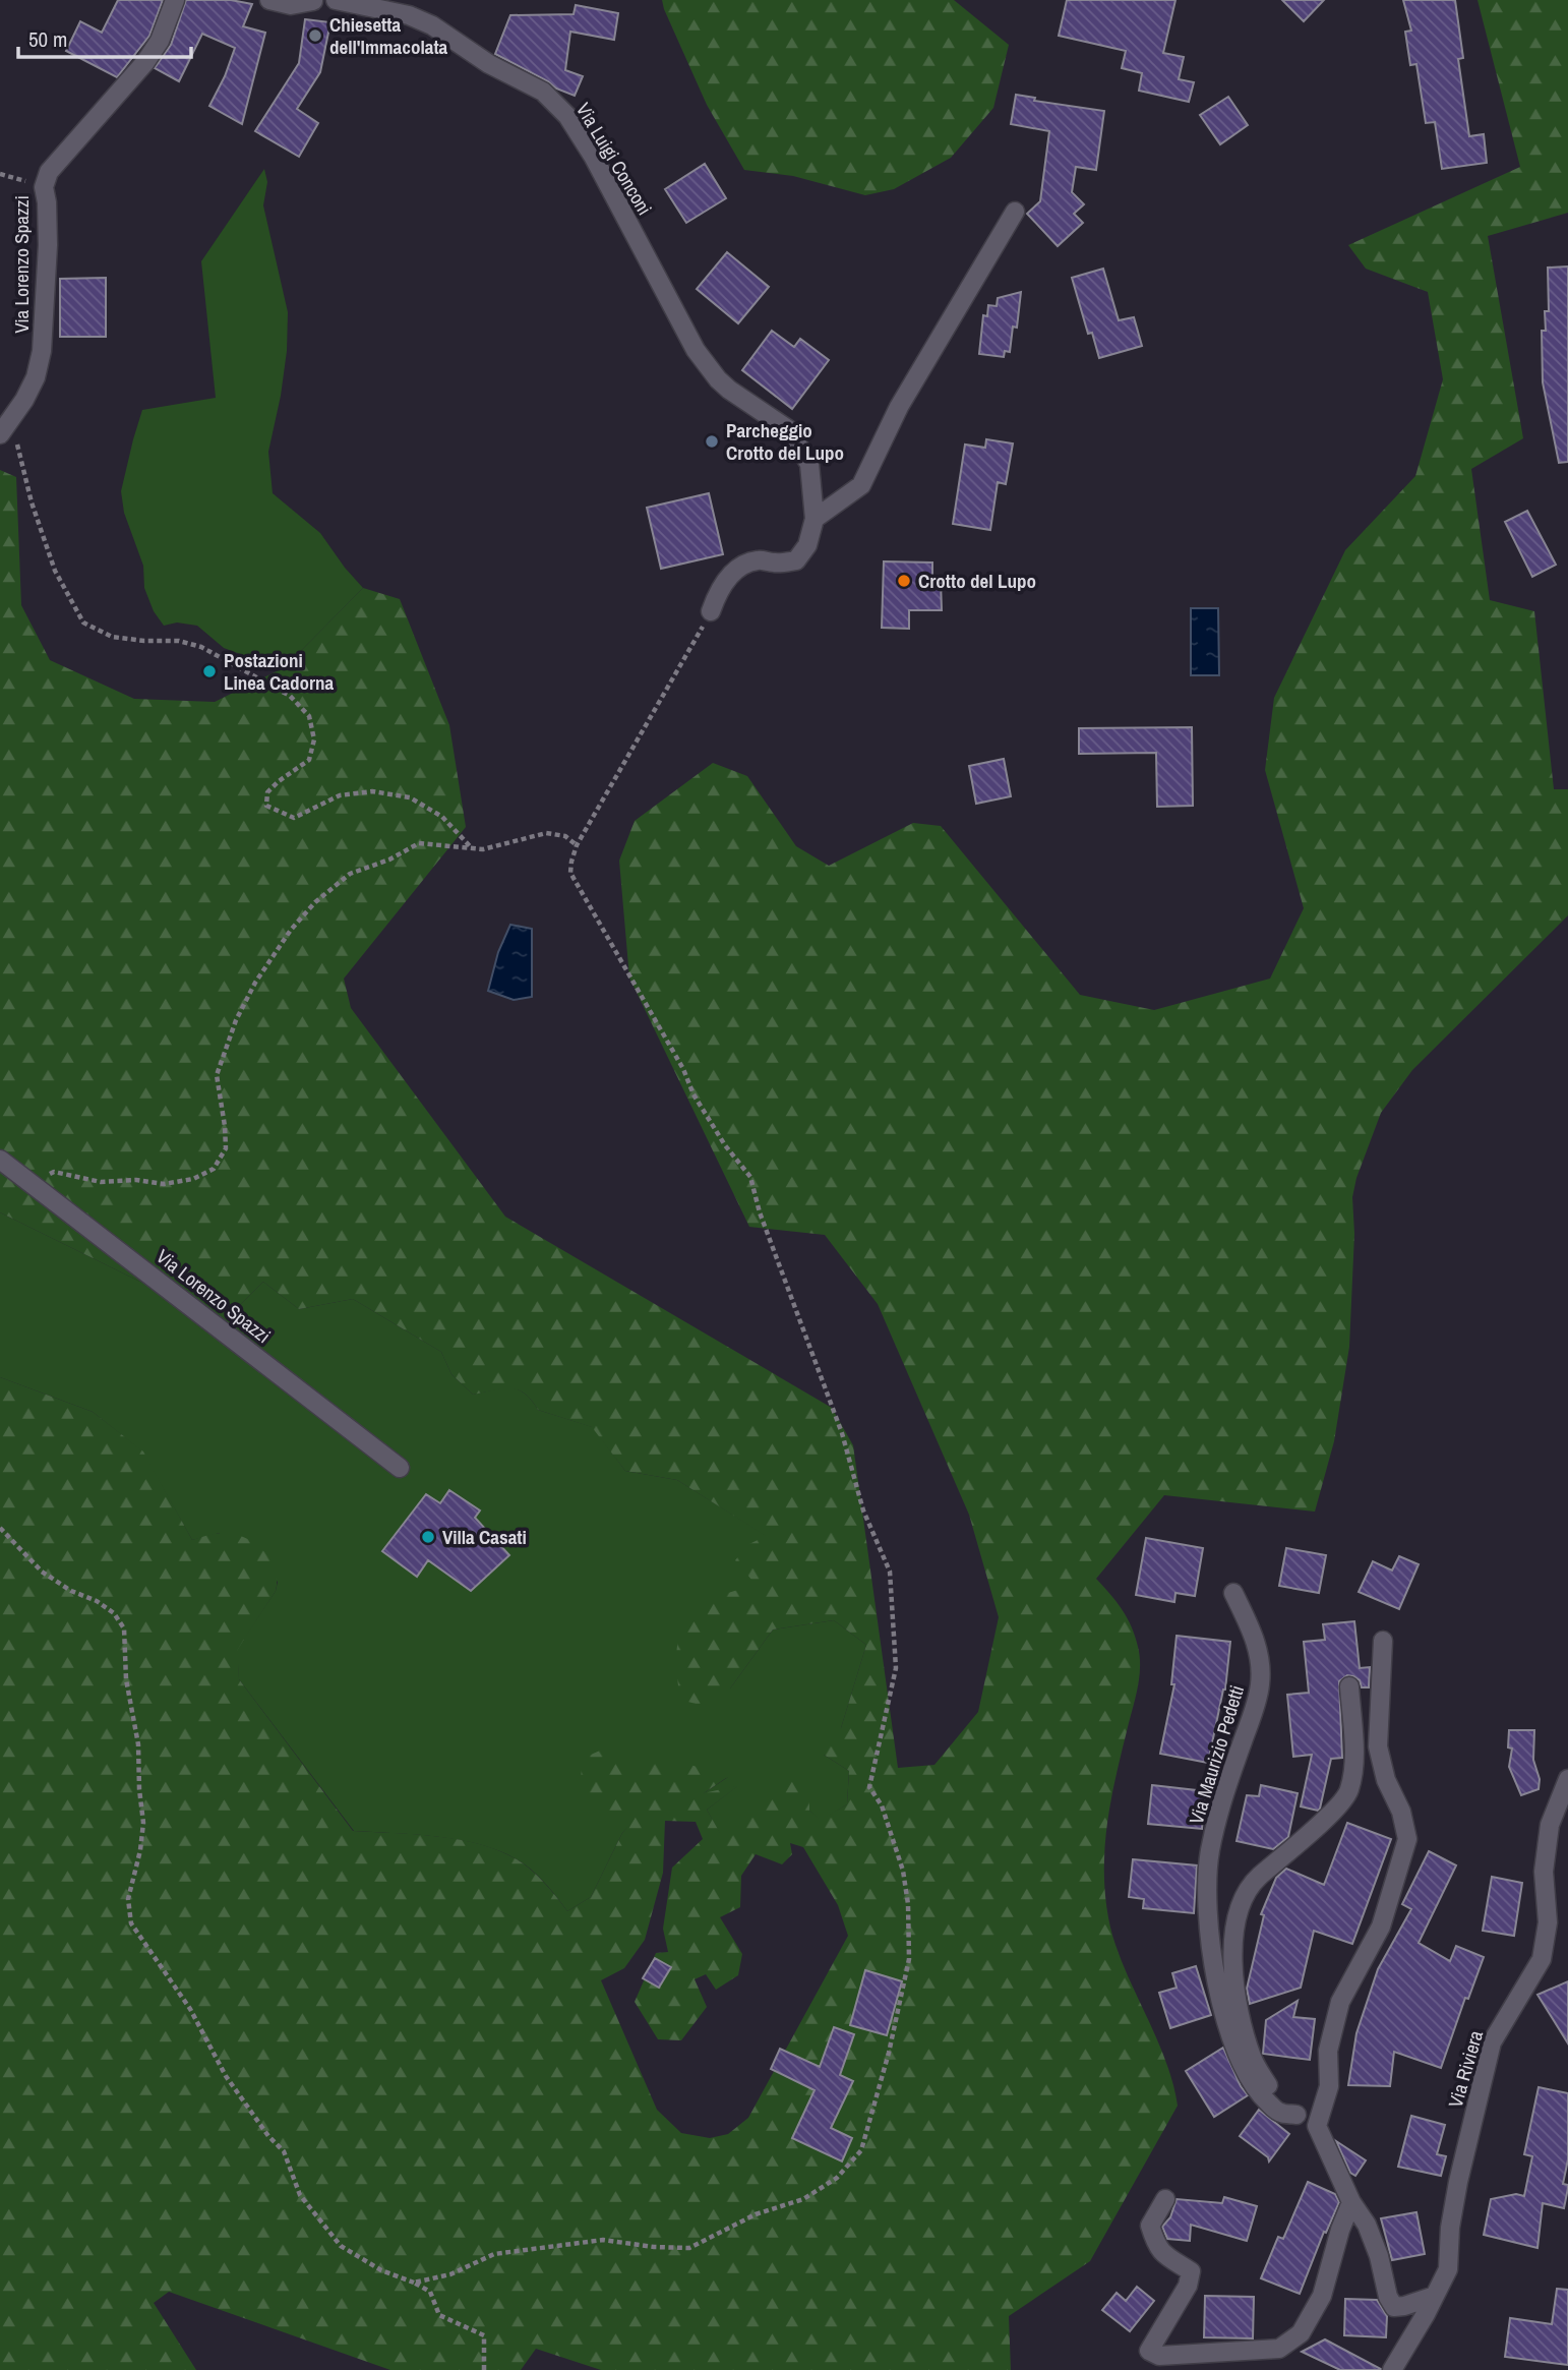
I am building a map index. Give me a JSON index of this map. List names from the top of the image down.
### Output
{
  "streets": {
    "street": [
      "Via Luigi Conconi",
      "Via Lorenzo Spazzi",
      "Via Maurizio Pedetti",
      "Via Riviera"
    ]
  },
  "places": [
    "Chiesetta dell'Immacolata",
    "Parcheggio Crotto del Lupo",
    "Crotto del Lupo",
    "Postazioni Linea Cadorna",
    "Villa Casati"
  ],
  "scale_bar": "50 m"
}
